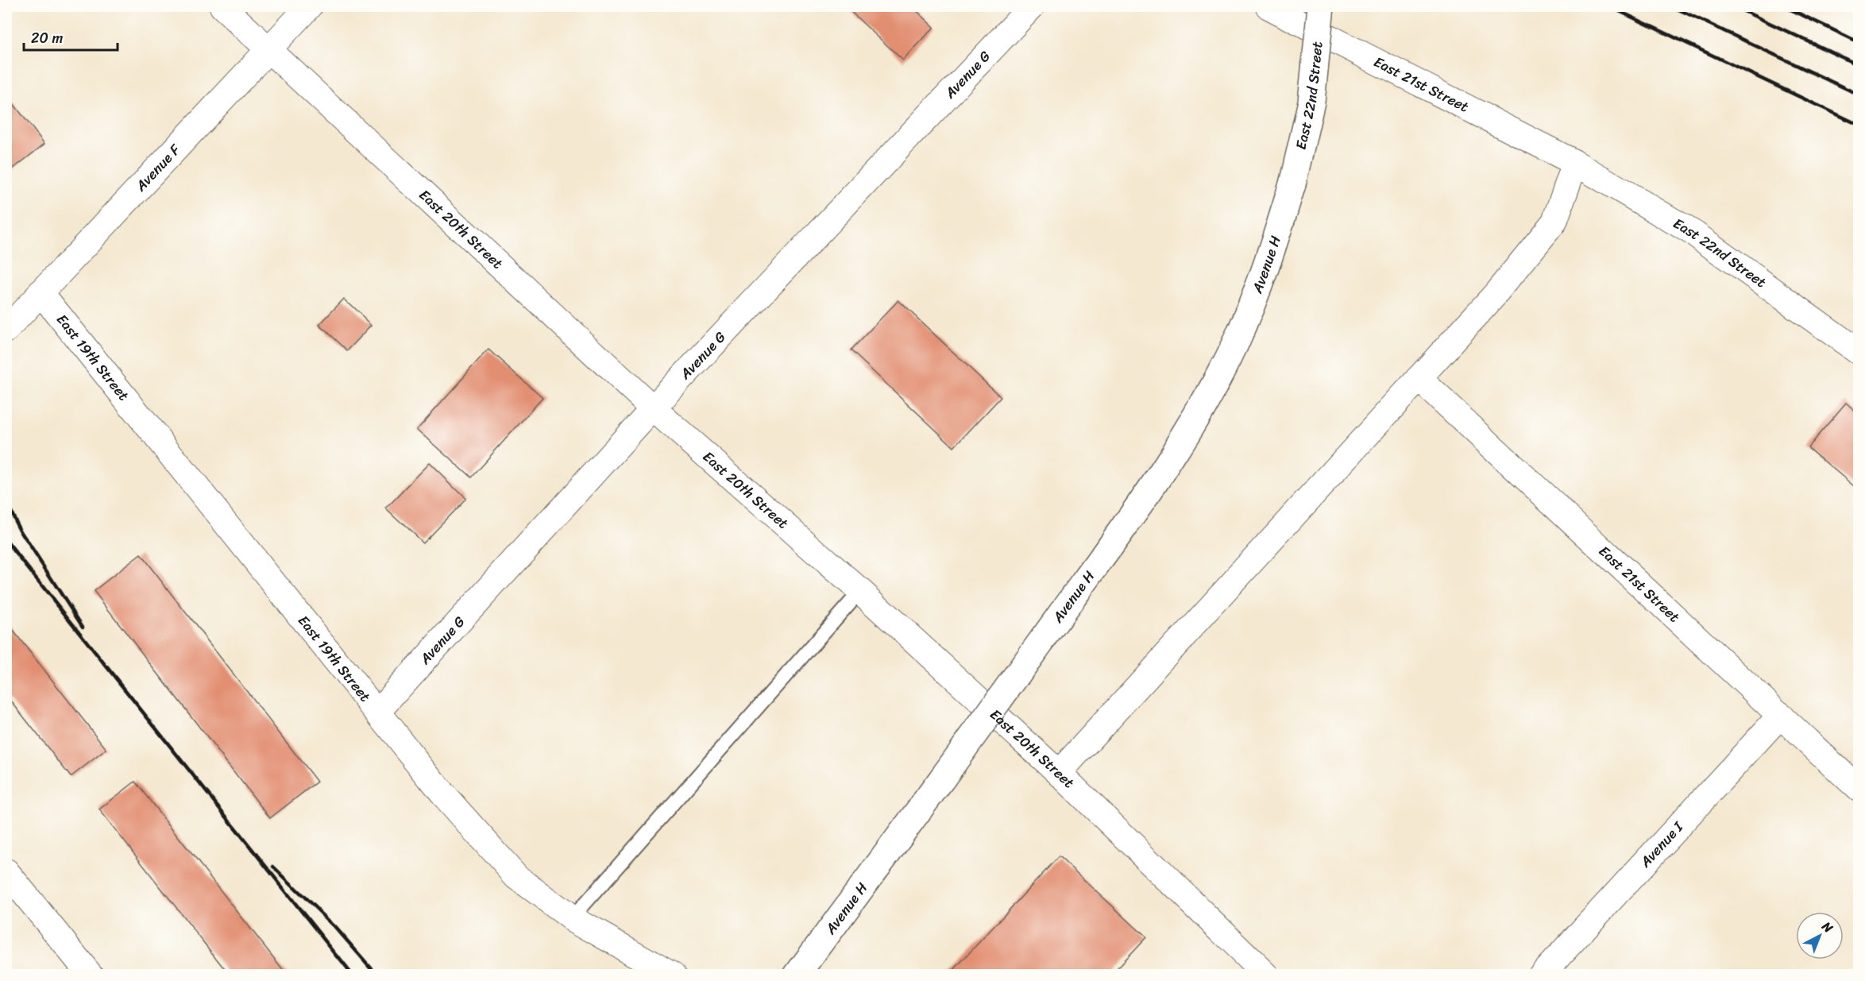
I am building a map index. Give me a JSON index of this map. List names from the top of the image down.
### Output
{
  "streets": {
    "street": [
      "Avenue G",
      "East 21st Street",
      "East 22nd Street",
      "Avenue F",
      "East 20th Street",
      "Avenue H",
      "East 19th Street",
      "Avenue I"
    ]
  },
  "crossings": [
    ["Avenue G", "East 20th Street"],
    ["Avenue G", "East 19th Street"],
    ["East 21st Street", "East 22nd Street"],
    ["East 21st Street", "Avenue I"],
    ["East 22nd Street", "Avenue H"],
    ["Avenue F", "East 20th Street"],
    ["Avenue F", "East 19th Street"]
  ],
  "scale_bar": "20 m",
  "north": "top right"
}
